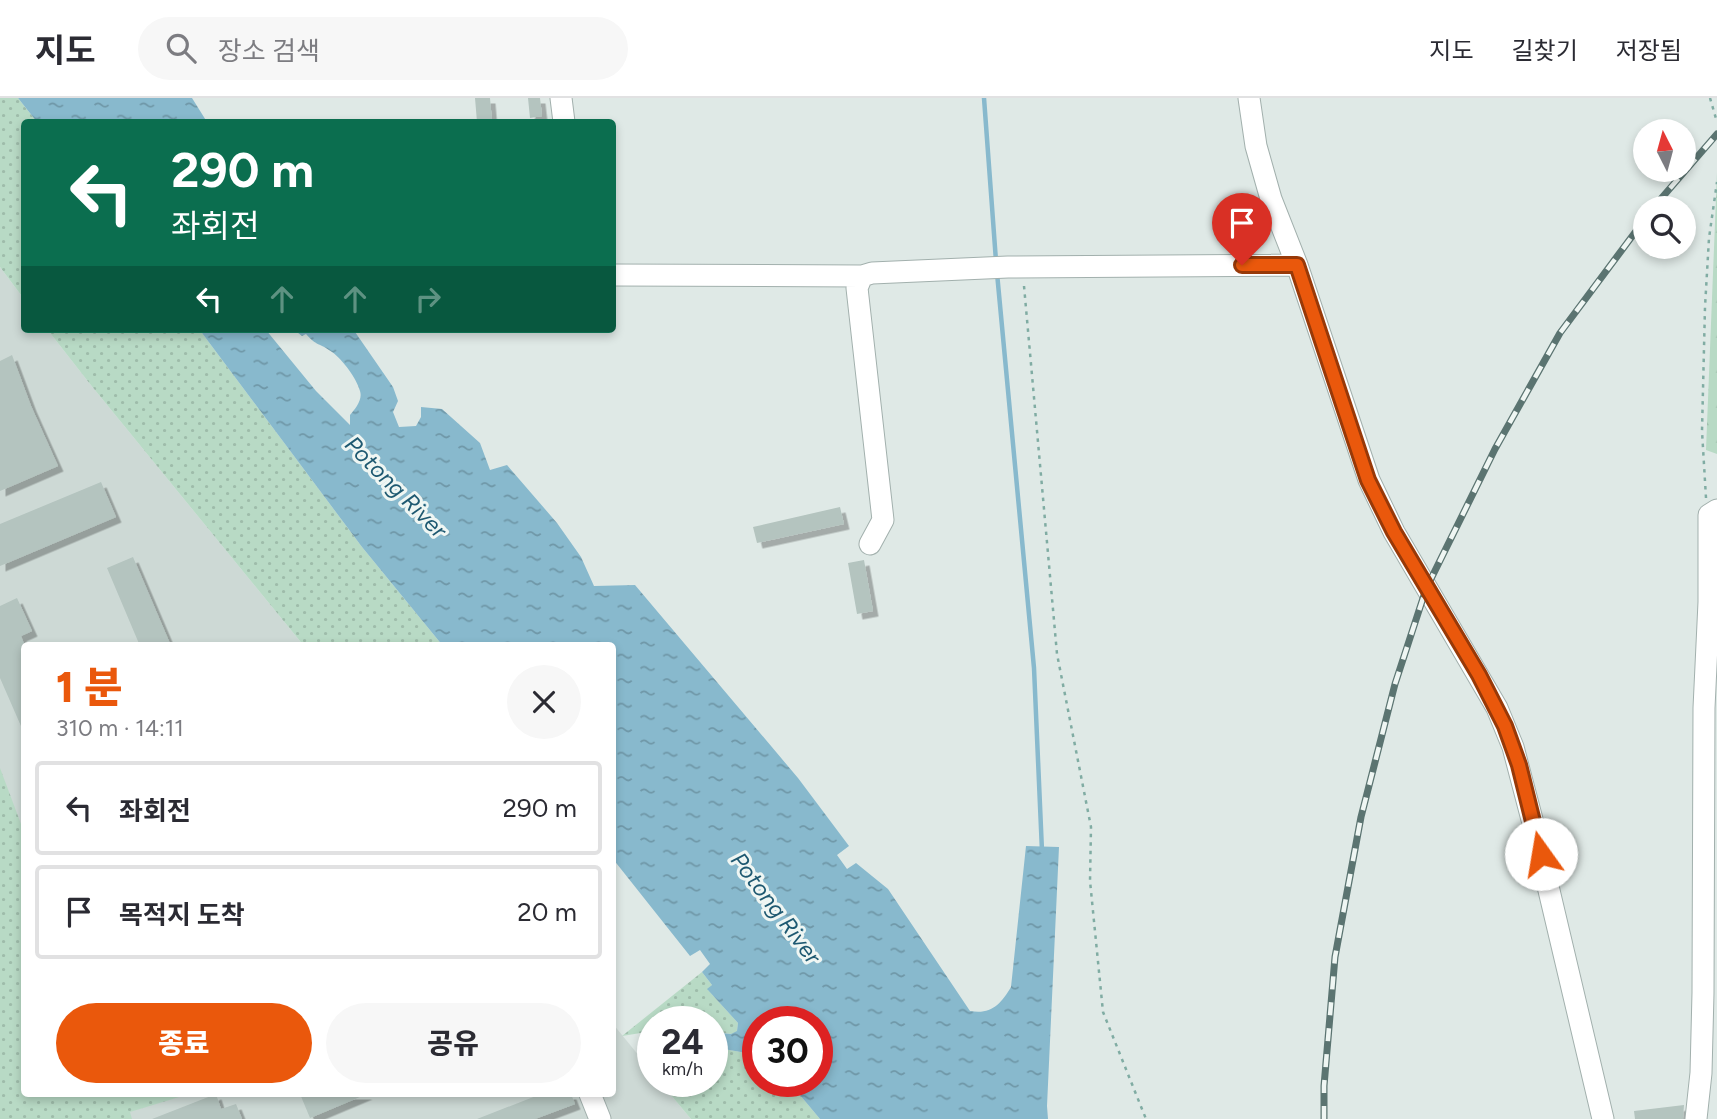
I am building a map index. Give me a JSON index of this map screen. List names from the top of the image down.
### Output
{
  "water": ["Potong River"],
  "north": "top",
  "page": {
    "header": "지도",
    "search": "장소 검색",
    "nav": ["지도", "길찾기", "저장됨"],
    "turn": ["290 m", "좌회전"],
    "heading": ["1 분", "310 m · 14:11"],
    "list": [
      {
        "name": "좌회전",
        "value": "290 m"
      },
      {
        "name": "목적지 도착",
        "value": "20 m"
      }
    ],
    "buttons": ["종료", "공유"],
    "speed": "24 km/h",
    "limit": "30"
  }
}
